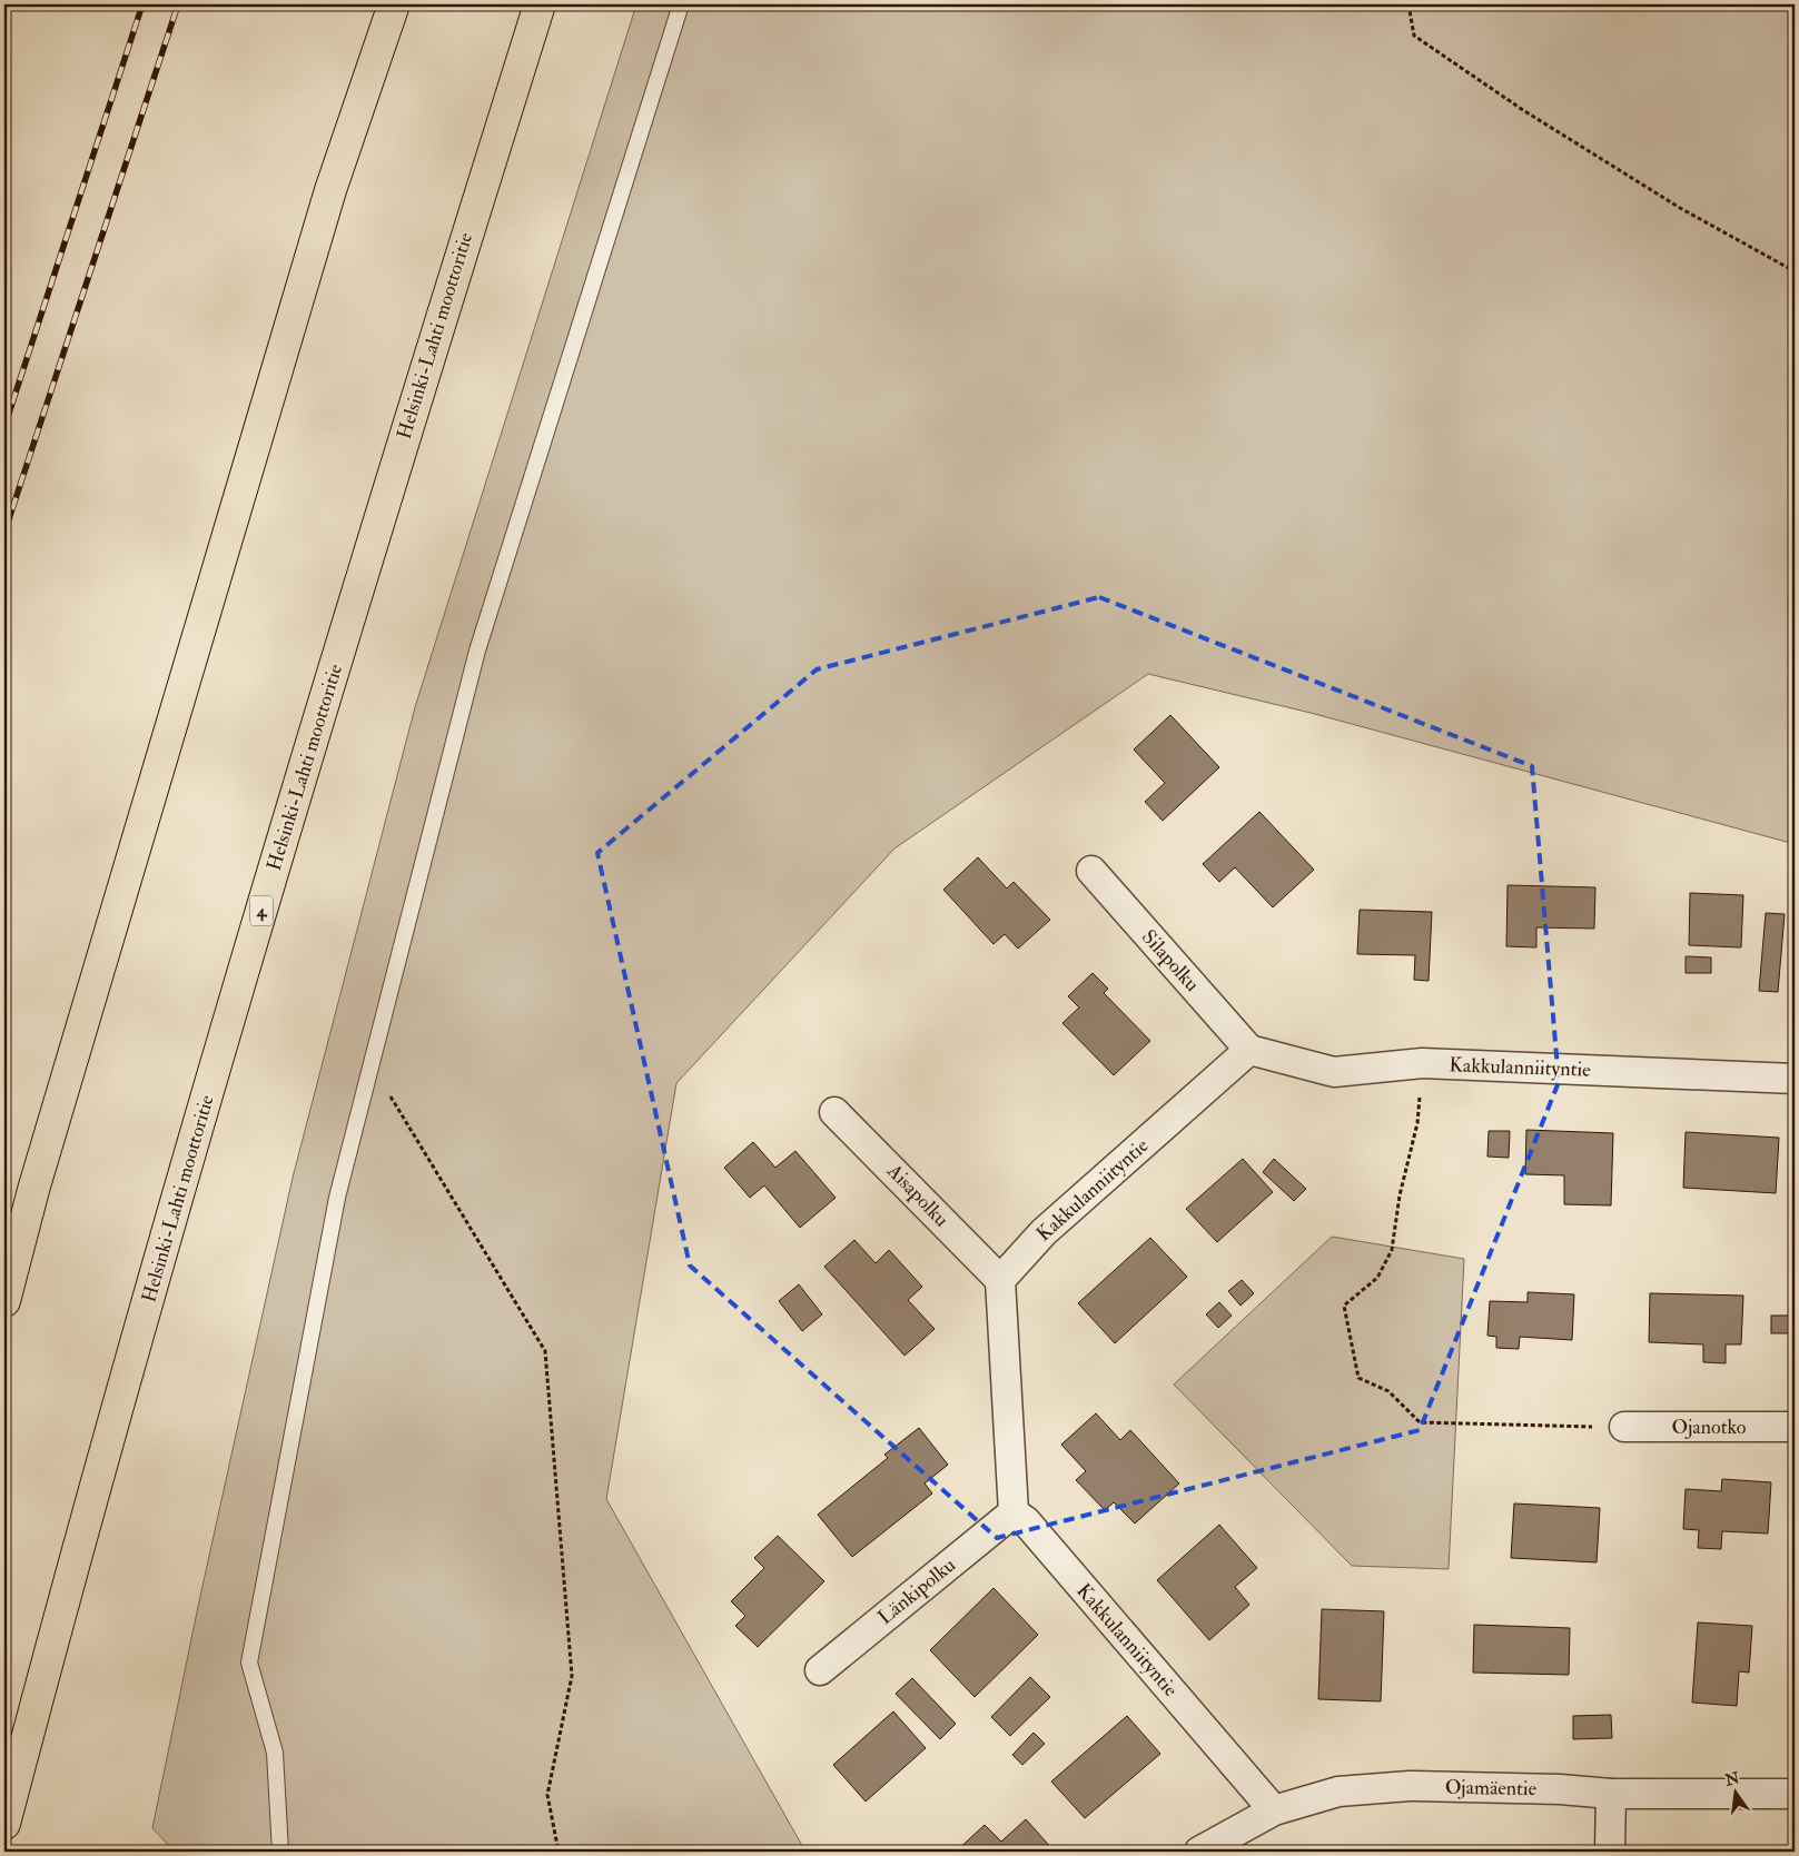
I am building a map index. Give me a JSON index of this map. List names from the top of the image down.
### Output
{
  "streets": {
    "highway": ["Helsinki-Lahti moottoritie", "4"],
    "street": [
      "Silapolku",
      "Kakkulanniityntie",
      "Aisapolku",
      "Ojanotko",
      "Länkipolku",
      "Ojamäentie"
    ]
  },
  "crossings": [
    ["Silapolku", "Kakkulanniityntie"],
    ["Kakkulanniityntie", "Aisapolku"],
    ["Kakkulanniityntie", "Länkipolku"],
    ["Kakkulanniityntie", "Ojamäentie"]
  ],
  "north": "top"
}
